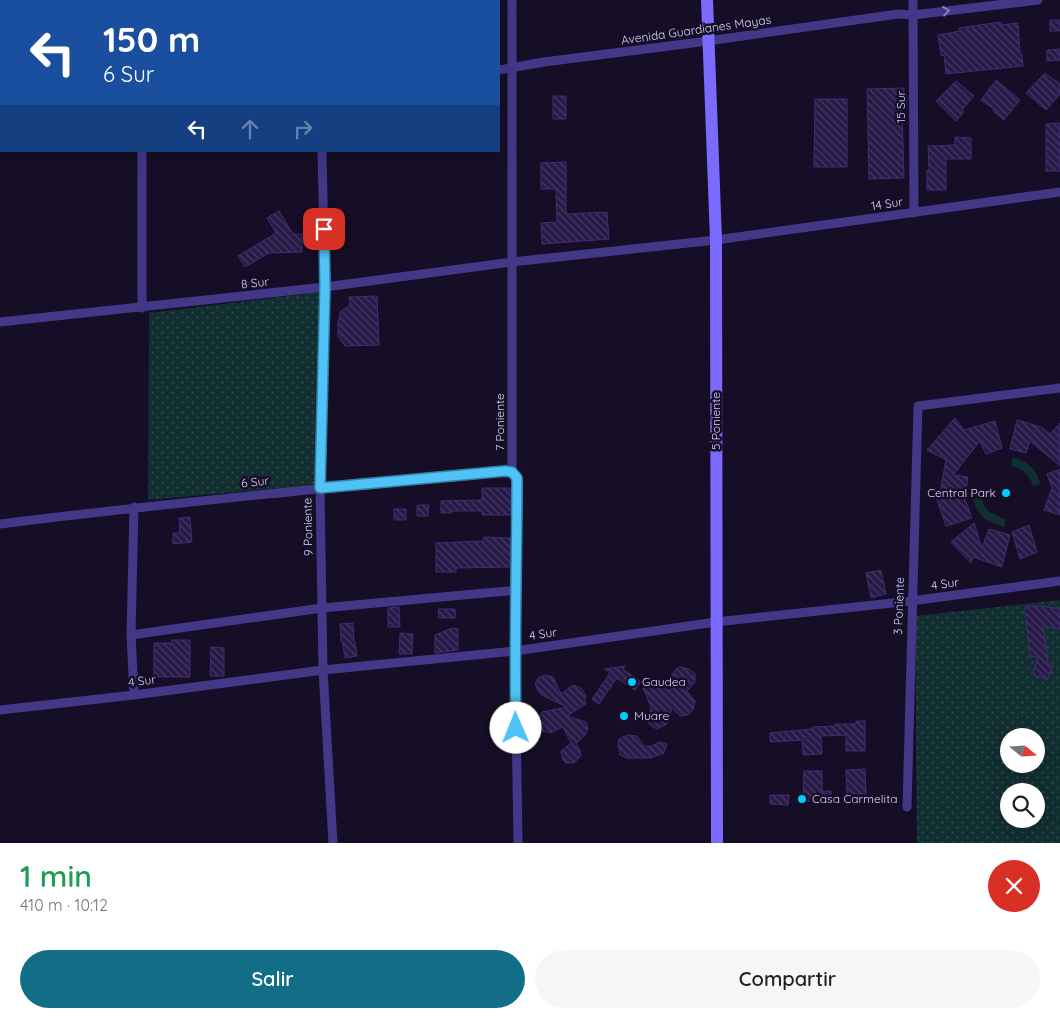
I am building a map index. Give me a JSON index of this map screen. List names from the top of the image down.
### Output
{
  "streets": {
    "street": [
      "Avenida Guardianes Mayas",
      "15 Sur",
      "14 Sur",
      "8 Sur",
      "5 Poniente",
      "7 Poniente",
      "6 Sur",
      "9 Poniente",
      "4 Sur",
      "3 Poniente"
    ]
  },
  "crossings": [
    ["Avenida Guardianes Mayas", "15 Sur"],
    ["Avenida Guardianes Mayas", "5 Poniente"],
    ["Avenida Guardianes Mayas", "7 Poniente"],
    ["15 Sur", "14 Sur"],
    ["14 Sur", "8 Sur"],
    ["14 Sur", "5 Poniente"],
    ["14 Sur", "7 Poniente"],
    ["8 Sur", "7 Poniente"],
    ["8 Sur", "9 Poniente"],
    ["5 Poniente", "4 Sur"],
    ["7 Poniente", "6 Sur"],
    ["7 Poniente", "4 Sur"],
    ["6 Sur", "9 Poniente"],
    ["9 Poniente", "4 Sur"],
    ["4 Sur", "3 Poniente"]
  ],
  "places": [
    "Central Park",
    "Gaudea",
    "Muare",
    "Casa Carmelita"
  ],
  "north": "right",
  "page": {
    "turn": ["150 m", "6 Sur"],
    "heading": ["1 min", "410 m · 10:12"],
    "buttons": ["Salir", "Compartir"]
  }
}
